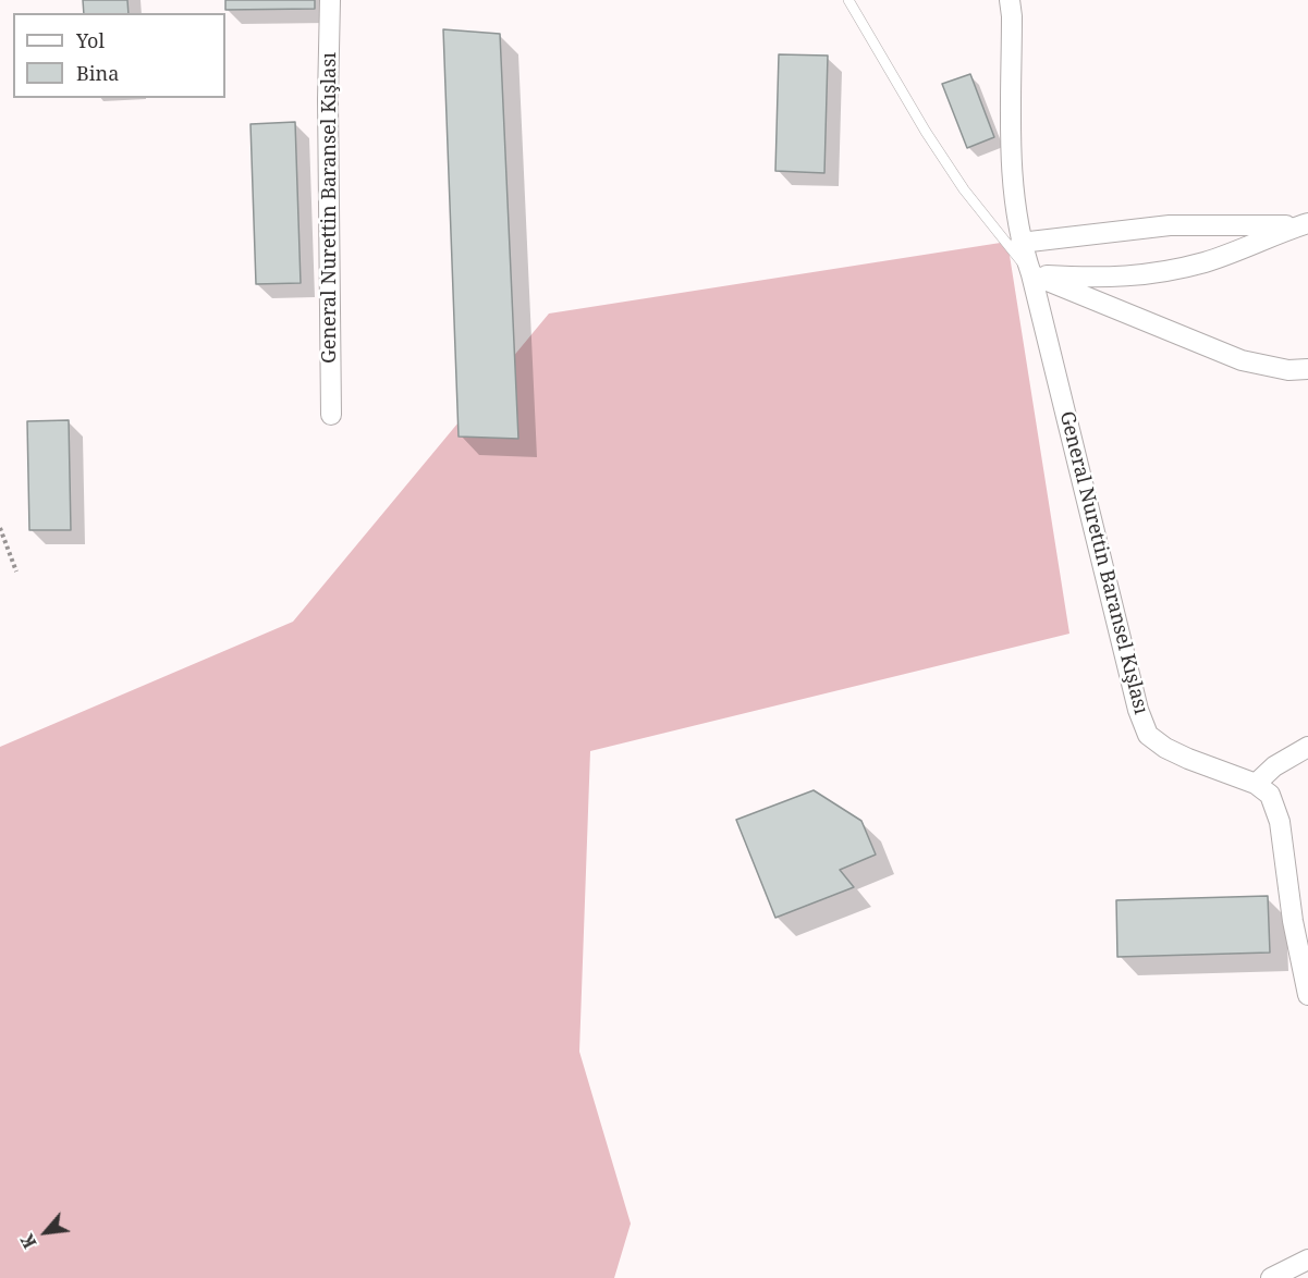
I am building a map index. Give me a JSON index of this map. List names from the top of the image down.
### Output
{
  "streets": {
    "street": ["General Nurettin Baransel Kışlası"]
  },
  "legend": ["Yol", "Bina"],
  "north": "bottom left"
}
